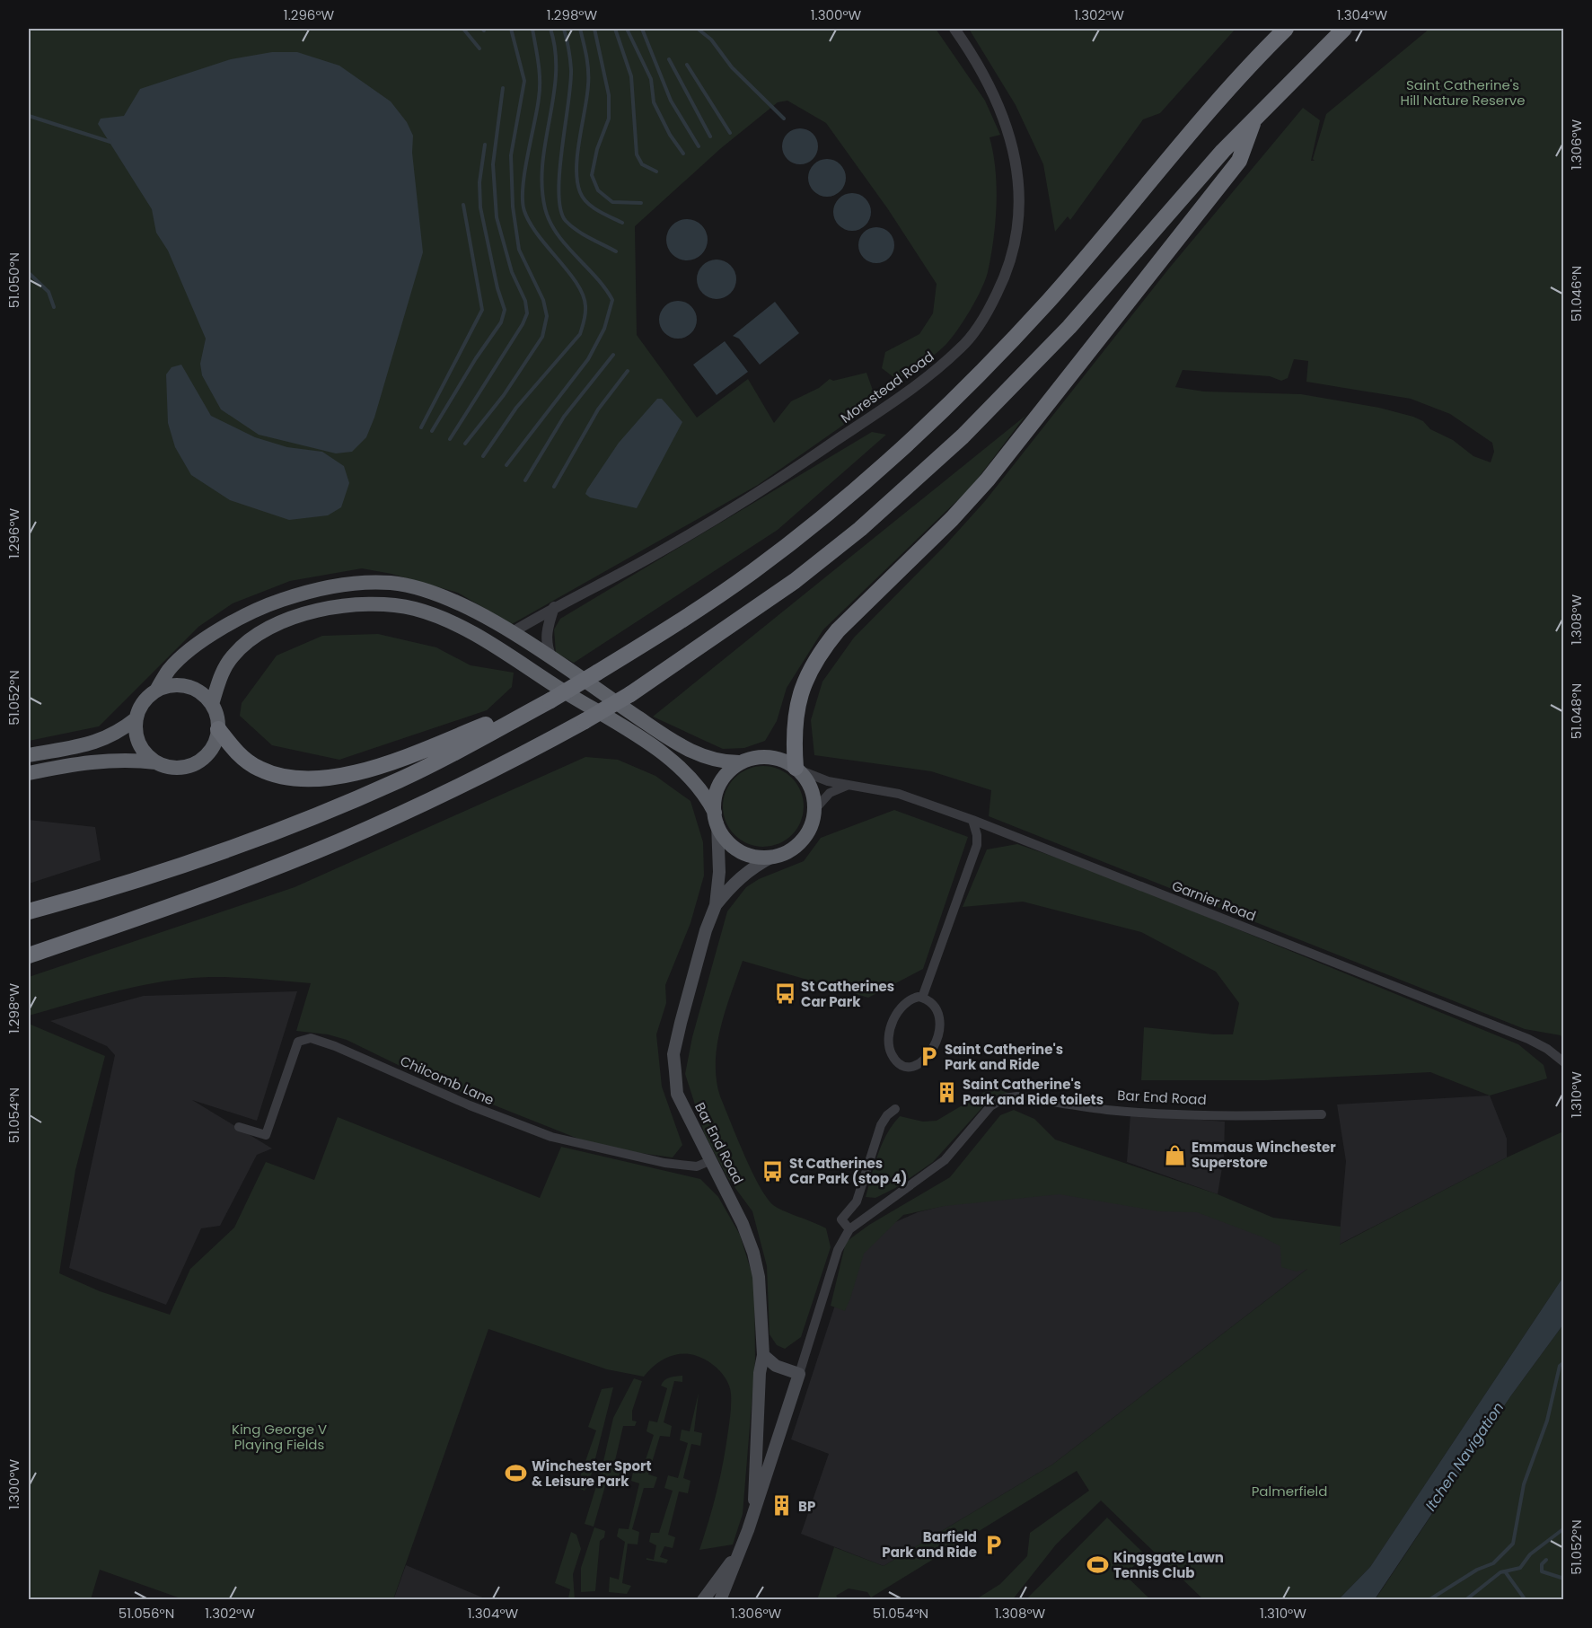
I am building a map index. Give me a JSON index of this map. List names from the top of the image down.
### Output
{
  "streets": {
    "main road": ["Bar End Road"],
    "street": ["Morestead Road", "Garnier Road", "Chilcomb Lane"]
  },
  "crossings": [
    ["Garnier Road", "Bar End Road"],
    ["Chilcomb Lane", "Bar End Road"]
  ],
  "water": ["Itchen Navigation"],
  "parks": ["Saint Catherine's Hill Nature Reserve", "King George V Playing Fields", "Palmerfield"],
  "places": {
    "bus stop": ["St Catherines Car Park", "St Catherines Car Park (stop 4)"],
    "parking": ["Saint Catherine's Park and Ride", "Barfield Park and Ride"],
    "building": ["Saint Catherine's Park and Ride toilets", "BP"],
    "shop": ["Emmaus Winchester Superstore"],
    "sports": ["Winchester Sport & Leisure Park", "Kingsgate Lawn Tennis Club"]
  },
  "coordinates": [
    "1.296°W",
    "1.298°W",
    "1.300°W",
    "1.302°W",
    "1.304°W",
    "1.306°W",
    "51.050°N",
    "51.046°N",
    "1.308°W",
    "51.052°N",
    "51.048°N",
    "1.310°W",
    "51.054°N",
    "51.056°N"
  ]
}
